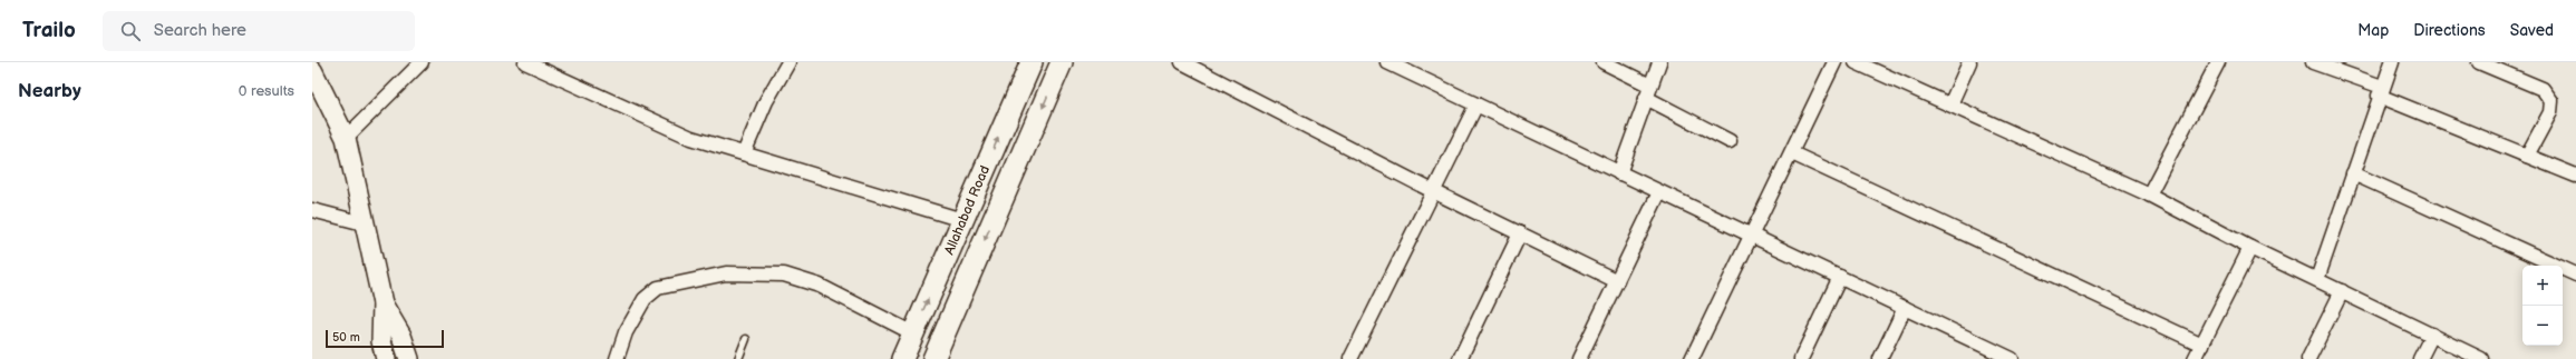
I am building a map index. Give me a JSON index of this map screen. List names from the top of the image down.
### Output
{
  "streets": {
    "main road": ["Allahabad Road"]
  },
  "scale_bar": "50 m",
  "page": {
    "header": "Trailo",
    "search": "Search here",
    "nav": ["Map", "Directions", "Saved"],
    "heading": ["Nearby", "0 results"],
    "map_buttons": ["+", "−"],
    "scale": "50 m"
  }
}
